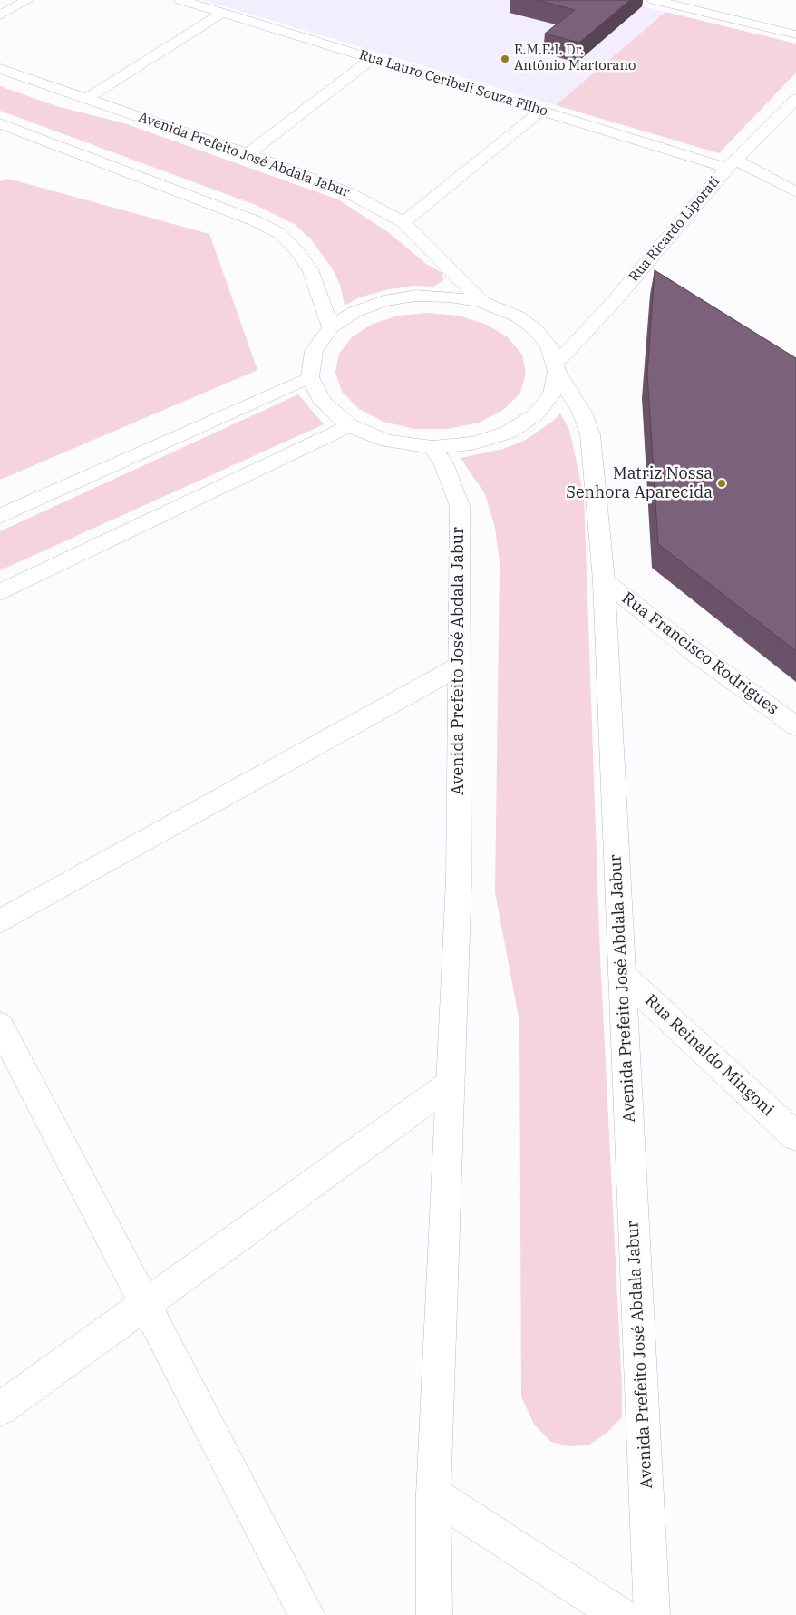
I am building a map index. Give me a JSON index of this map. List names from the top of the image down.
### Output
{
  "streets": {
    "street": [
      "Rua Lauro Ceribeli Souza Filho",
      "Avenida Prefeito José Abdala Jabur",
      "Rua Ricardo Liporati",
      "Rua Francisco Rodrigues",
      "Rua Reinaldo Mingoni"
    ]
  },
  "crossings": [
    ["Rua Lauro Ceribeli Souza Filho", "Rua Ricardo Liporati"],
    ["Avenida Prefeito José Abdala Jabur", "Rua Ricardo Liporati"],
    ["Avenida Prefeito José Abdala Jabur", "Rua Francisco Rodrigues"],
    ["Avenida Prefeito José Abdala Jabur", "Rua Reinaldo Mingoni"]
  ],
  "places": ["E.M.E.I. Dr. Antônio Martorano", "Matriz Nossa Senhora Aparecida"]
}
